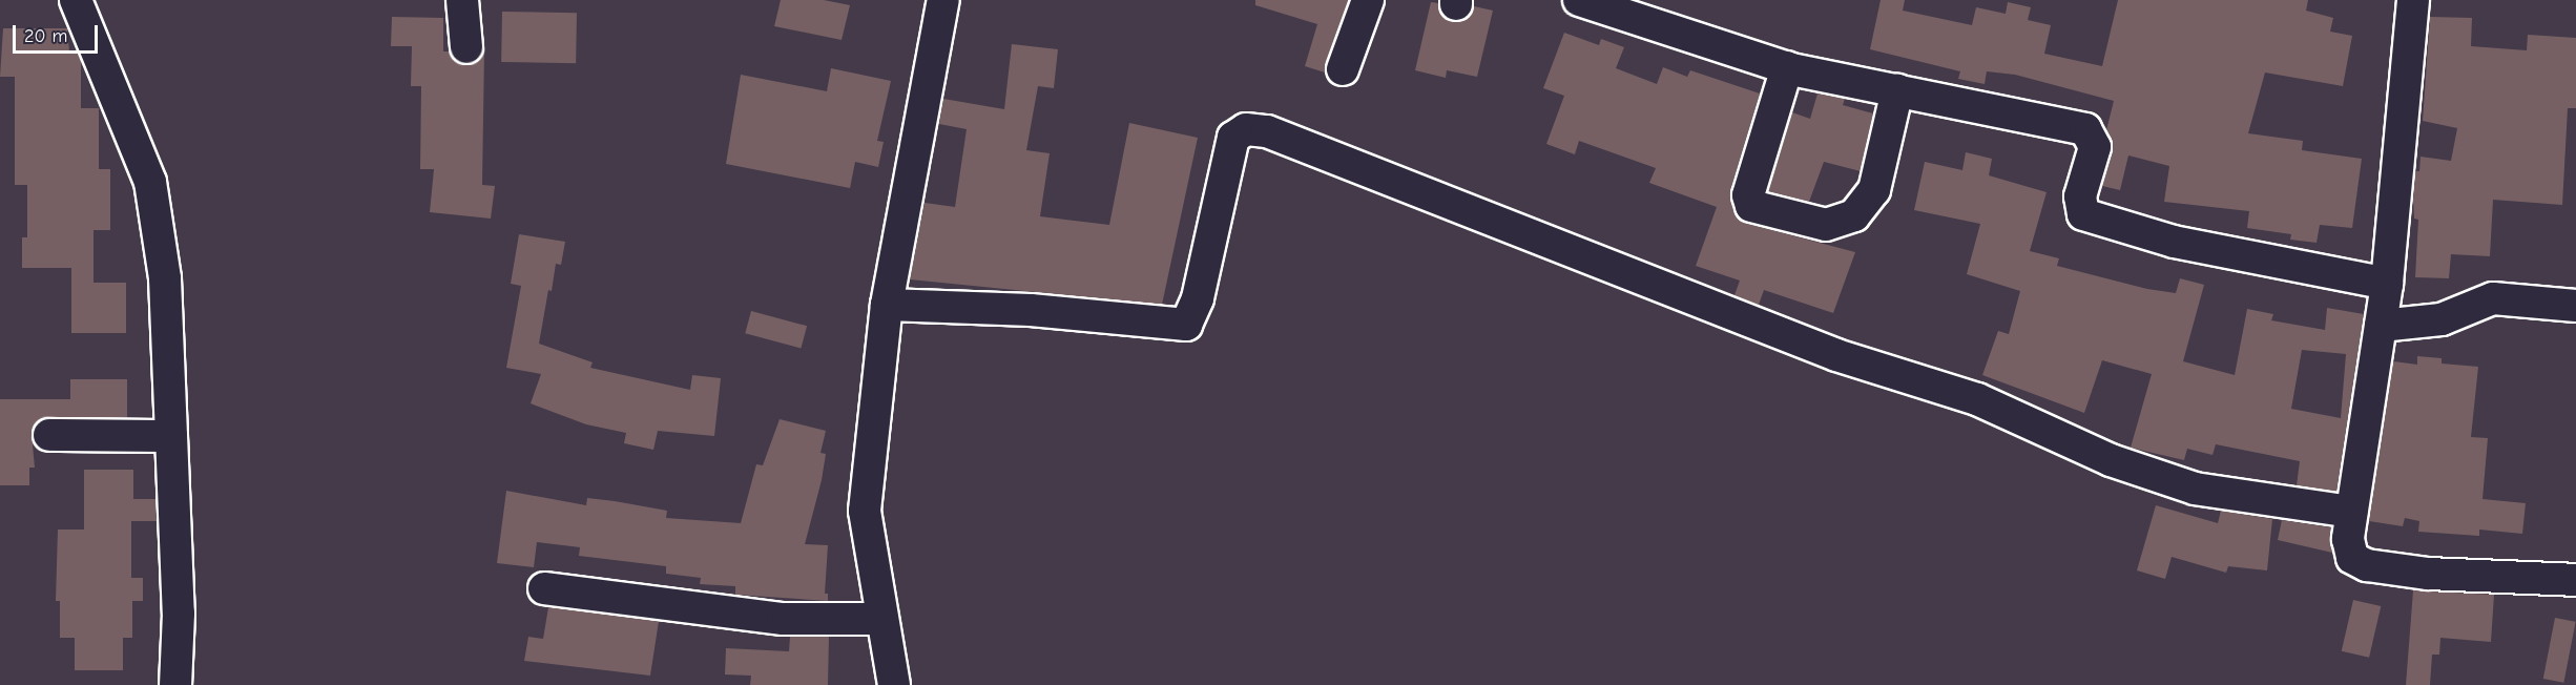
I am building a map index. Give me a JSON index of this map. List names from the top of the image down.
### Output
{
  "scale_bar": "20 m"
}
